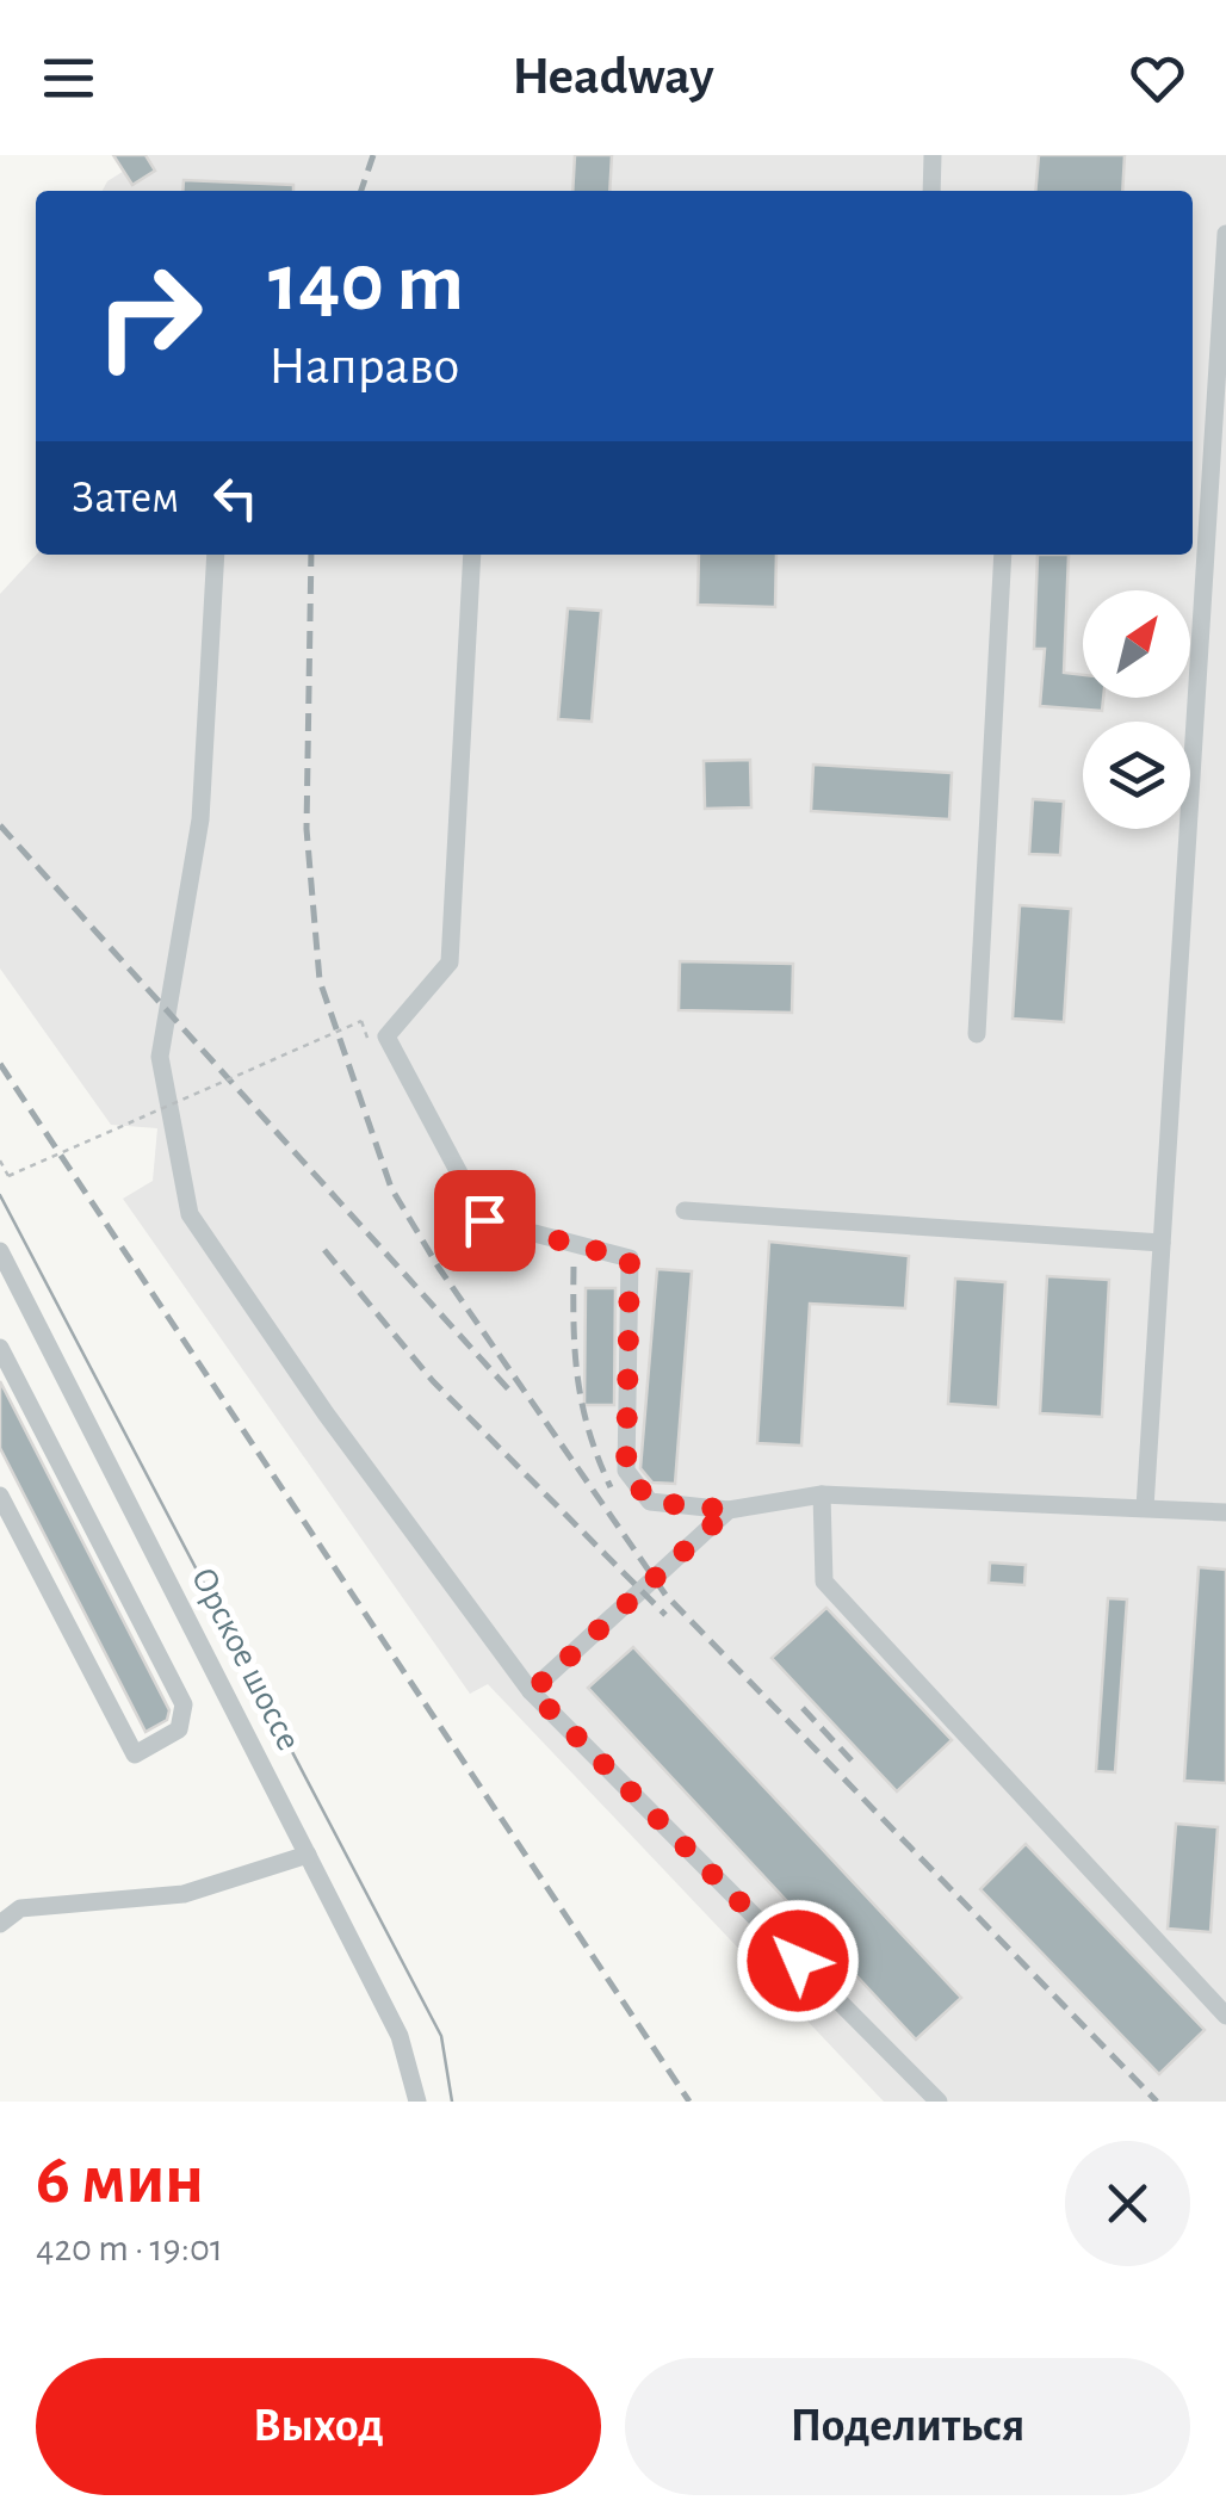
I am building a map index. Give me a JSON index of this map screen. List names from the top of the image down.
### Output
{
  "streets": {
    "street": ["Орское шоссе"]
  },
  "north": "top right",
  "page": {
    "header": "Headway",
    "turn": ["140 m", "Направо"],
    "then": "Затем",
    "heading": ["6 мин", "420 m · 19:01"],
    "buttons": ["Выход", "Поделиться"]
  }
}
